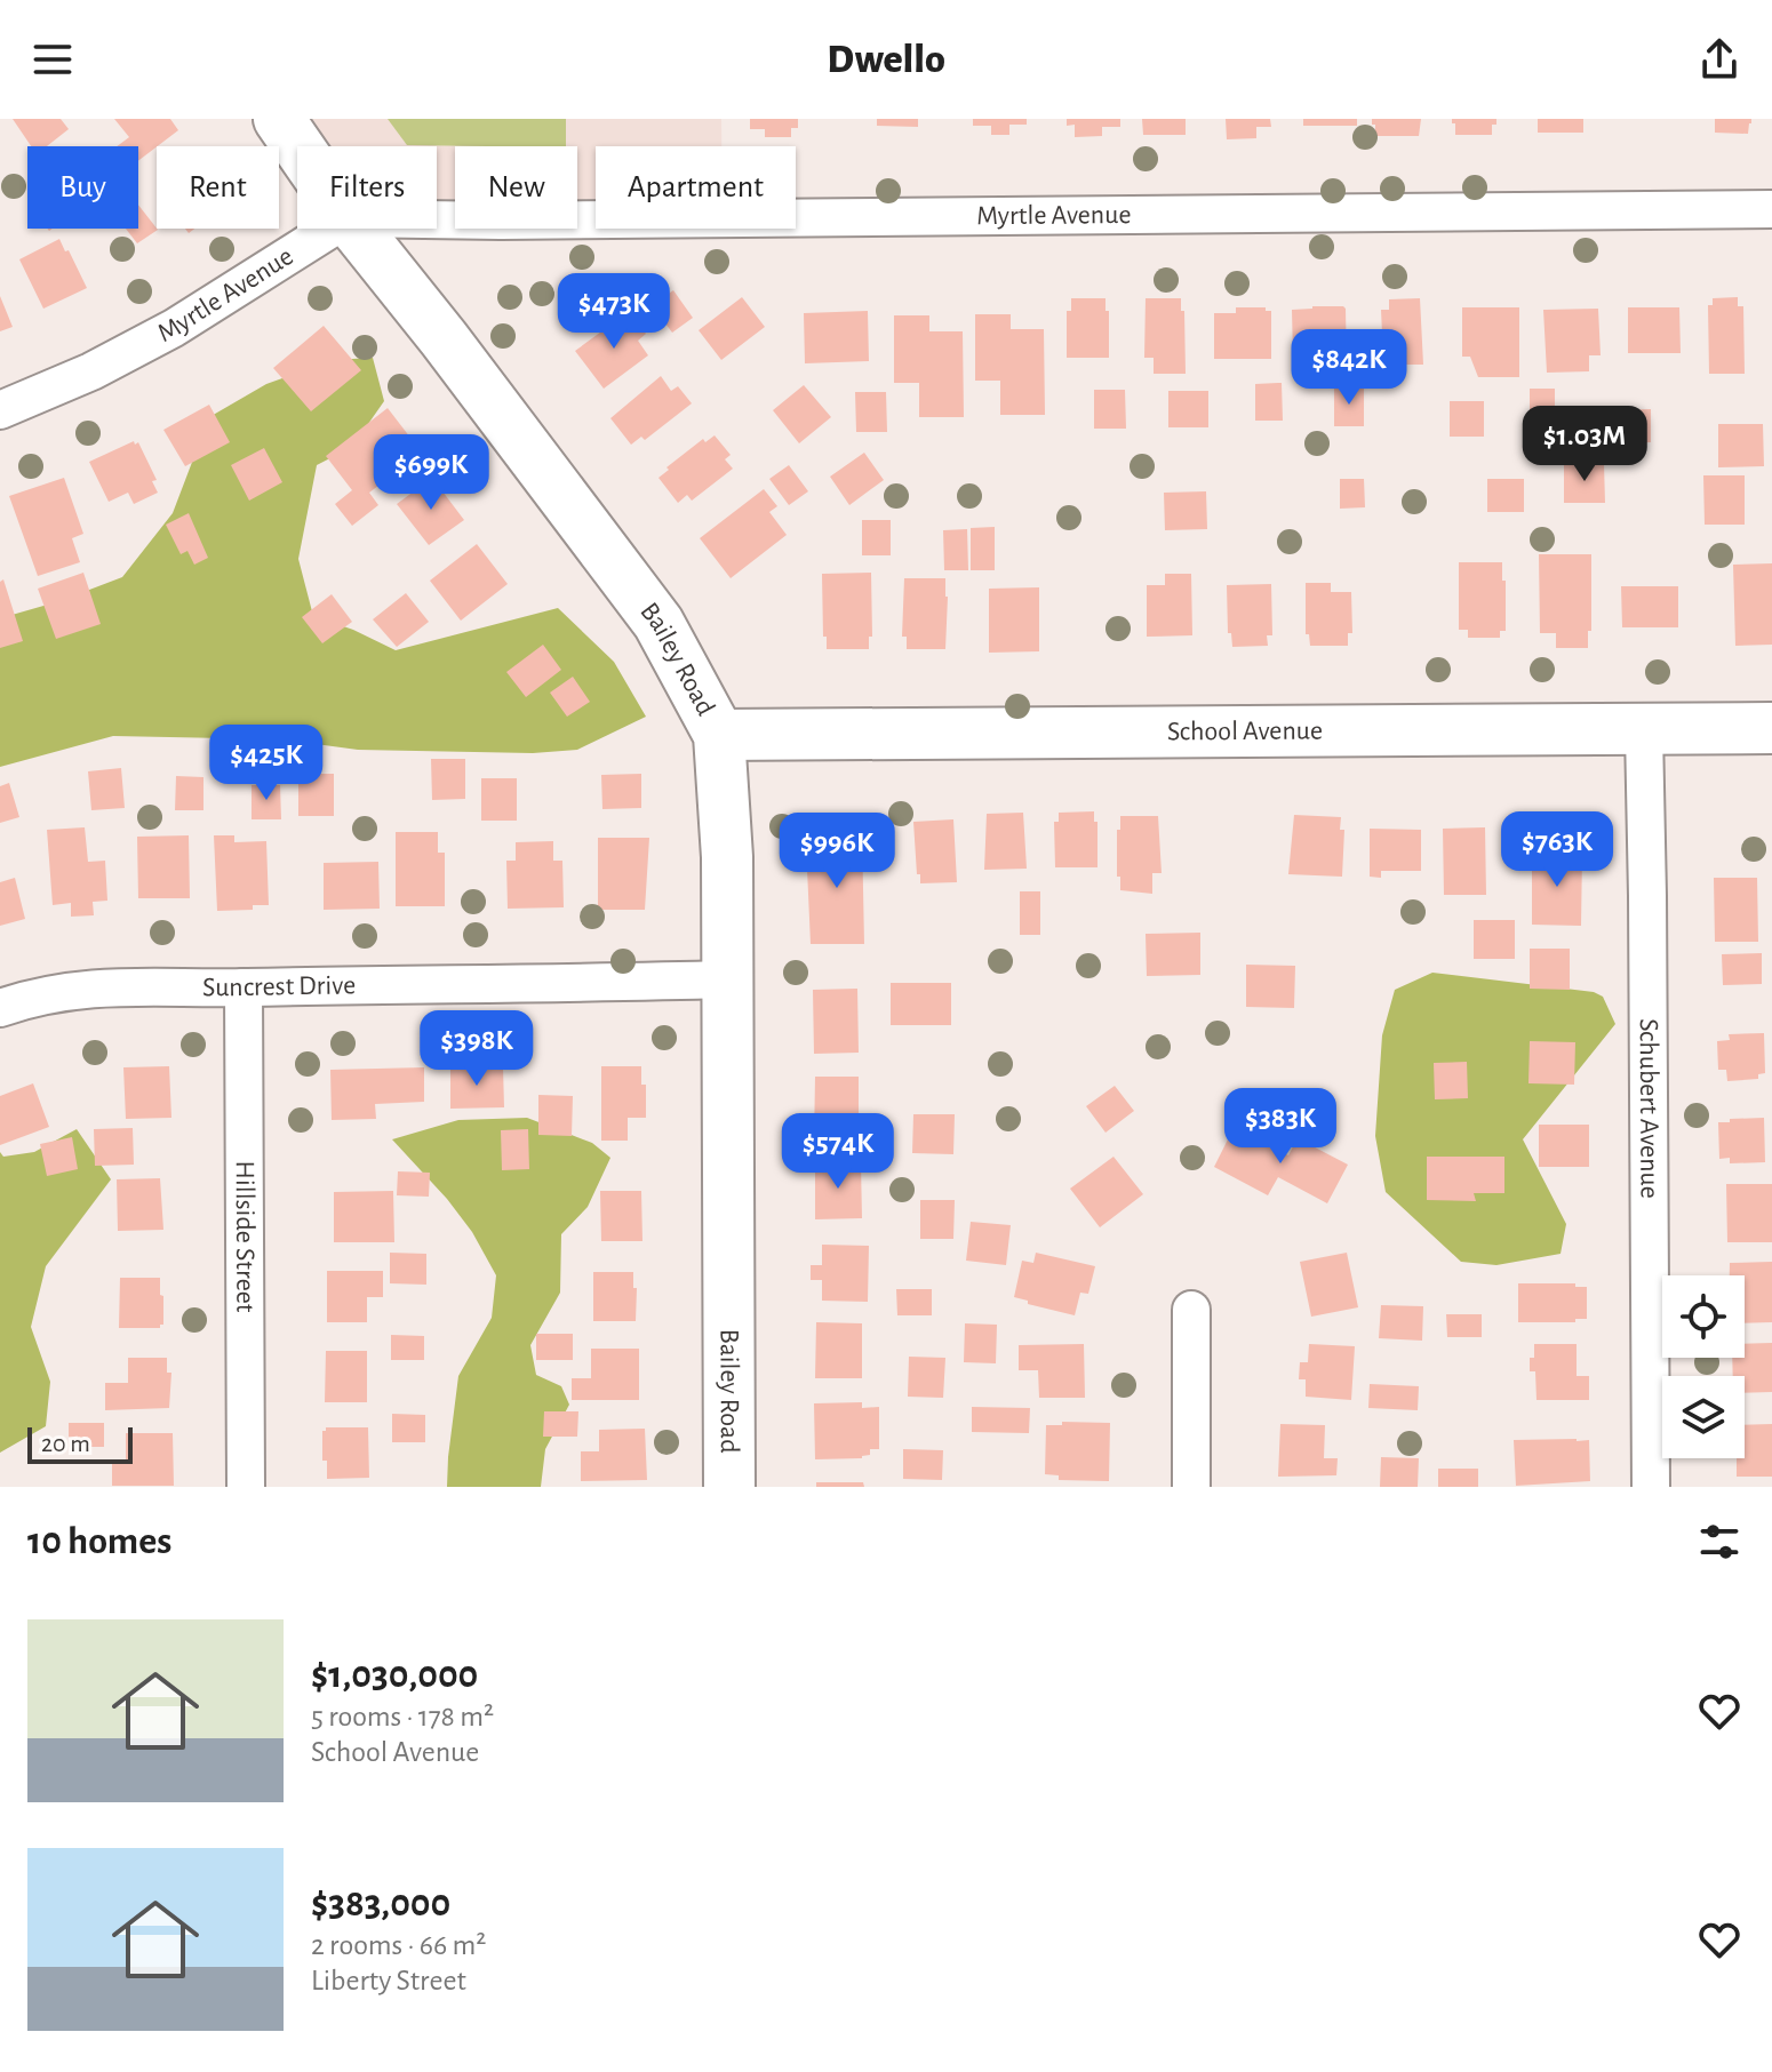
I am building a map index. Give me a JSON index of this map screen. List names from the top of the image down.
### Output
{
  "streets": {
    "street": [
      "Myrtle Avenue",
      "Bailey Road",
      "School Avenue",
      "Suncrest Drive",
      "Schubert Avenue",
      "Hillside Street"
    ]
  },
  "crossings": [
    ["Bailey Road", "School Avenue"],
    ["Bailey Road", "Suncrest Drive"],
    ["School Avenue", "Schubert Avenue"],
    ["Suncrest Drive", "Hillside Street"]
  ],
  "scale_bar": "20 m",
  "page": {
    "header": "Dwello",
    "chip": [
      "Buy",
      "Rent",
      "Filters",
      "New",
      "Apartment"
    ],
    "price": [
      "$473K",
      "$842K",
      "$1.03M",
      "$699K",
      "$425K",
      "$763K",
      "$996K",
      "$398K",
      "$383K",
      "$574K"
    ],
    "scale": "20 m",
    "heading": "10 homes",
    "list": [
      {
        "name": "$1,030,000",
        "note": "5 rooms · 178 m² · School Avenue"
      },
      {
        "name": "$383,000",
        "note": "2 rooms · 66 m² · Liberty Street"
      }
    ]
  }
}
